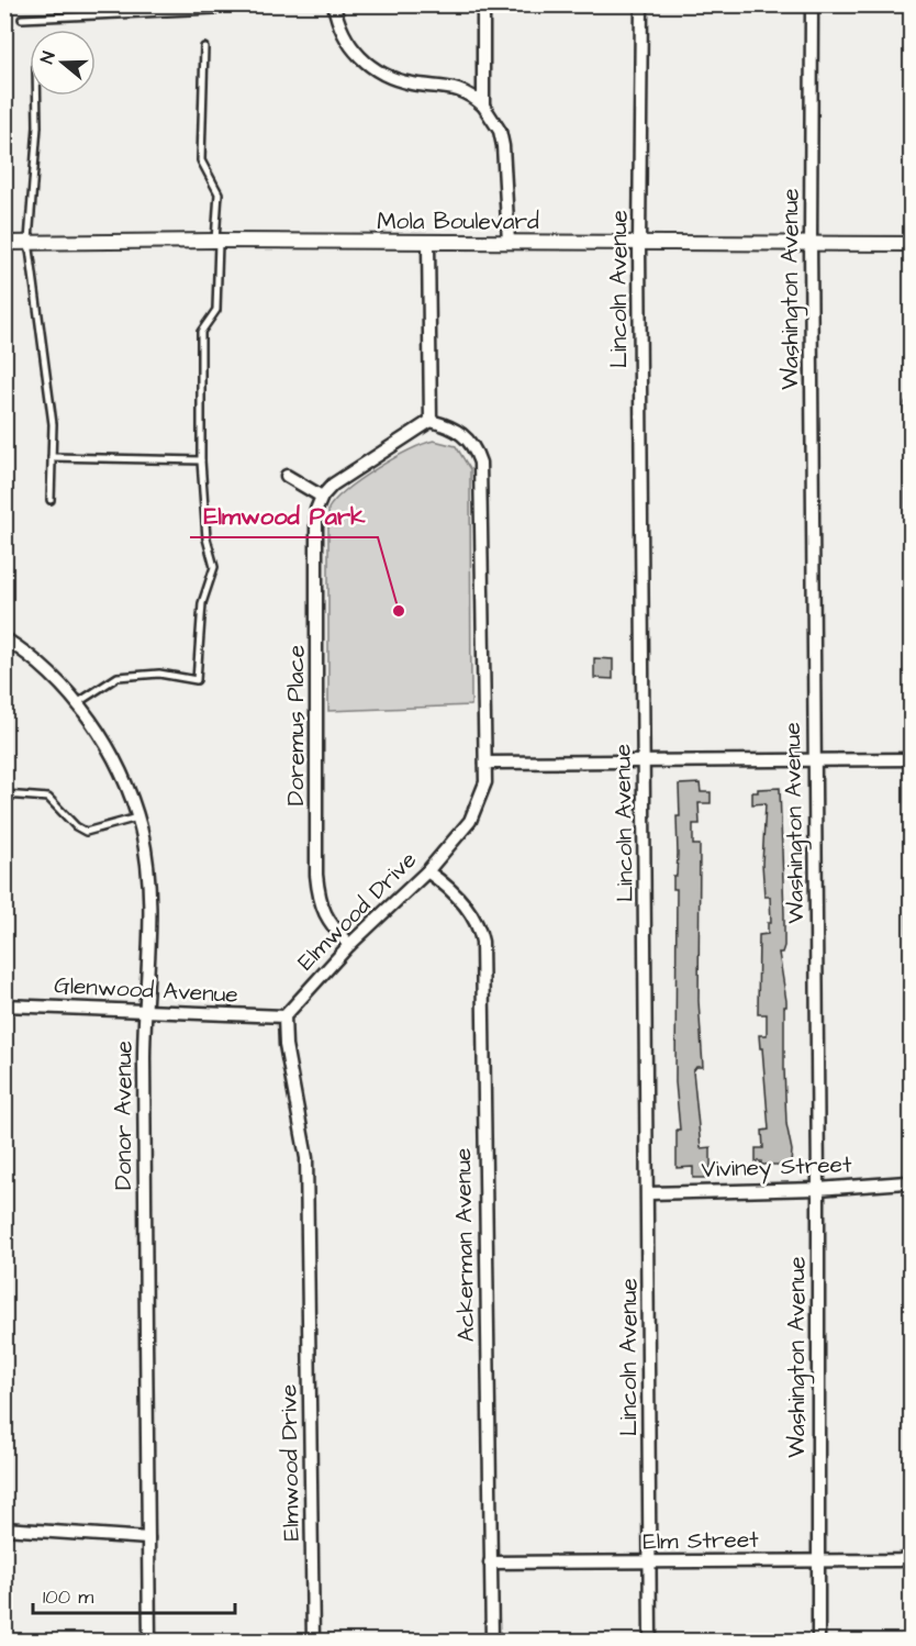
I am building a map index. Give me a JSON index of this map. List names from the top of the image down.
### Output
{
  "streets": {
    "street": [
      "Mola Boulevard",
      "Lincoln Avenue",
      "Washington Avenue",
      "Doremus Place",
      "Elmwood Drive",
      "Glenwood Avenue",
      "Donor Avenue",
      "Viviney Street",
      "Ackerman Avenue",
      "Elm Street"
    ]
  },
  "crossings": [
    ["Mola Boulevard", "Lincoln Avenue"],
    ["Mola Boulevard", "Washington Avenue"],
    ["Lincoln Avenue", "Viviney Street"],
    ["Lincoln Avenue", "Elm Street"],
    ["Washington Avenue", "Viviney Street"],
    ["Washington Avenue", "Elm Street"],
    ["Doremus Place", "Elmwood Drive"],
    ["Elmwood Drive", "Glenwood Avenue"],
    ["Elmwood Drive", "Ackerman Avenue"],
    ["Glenwood Avenue", "Donor Avenue"],
    ["Ackerman Avenue", "Elm Street"]
  ],
  "places": ["Elmwood Park"],
  "scale_bar": "100 m",
  "north": "left"
}
